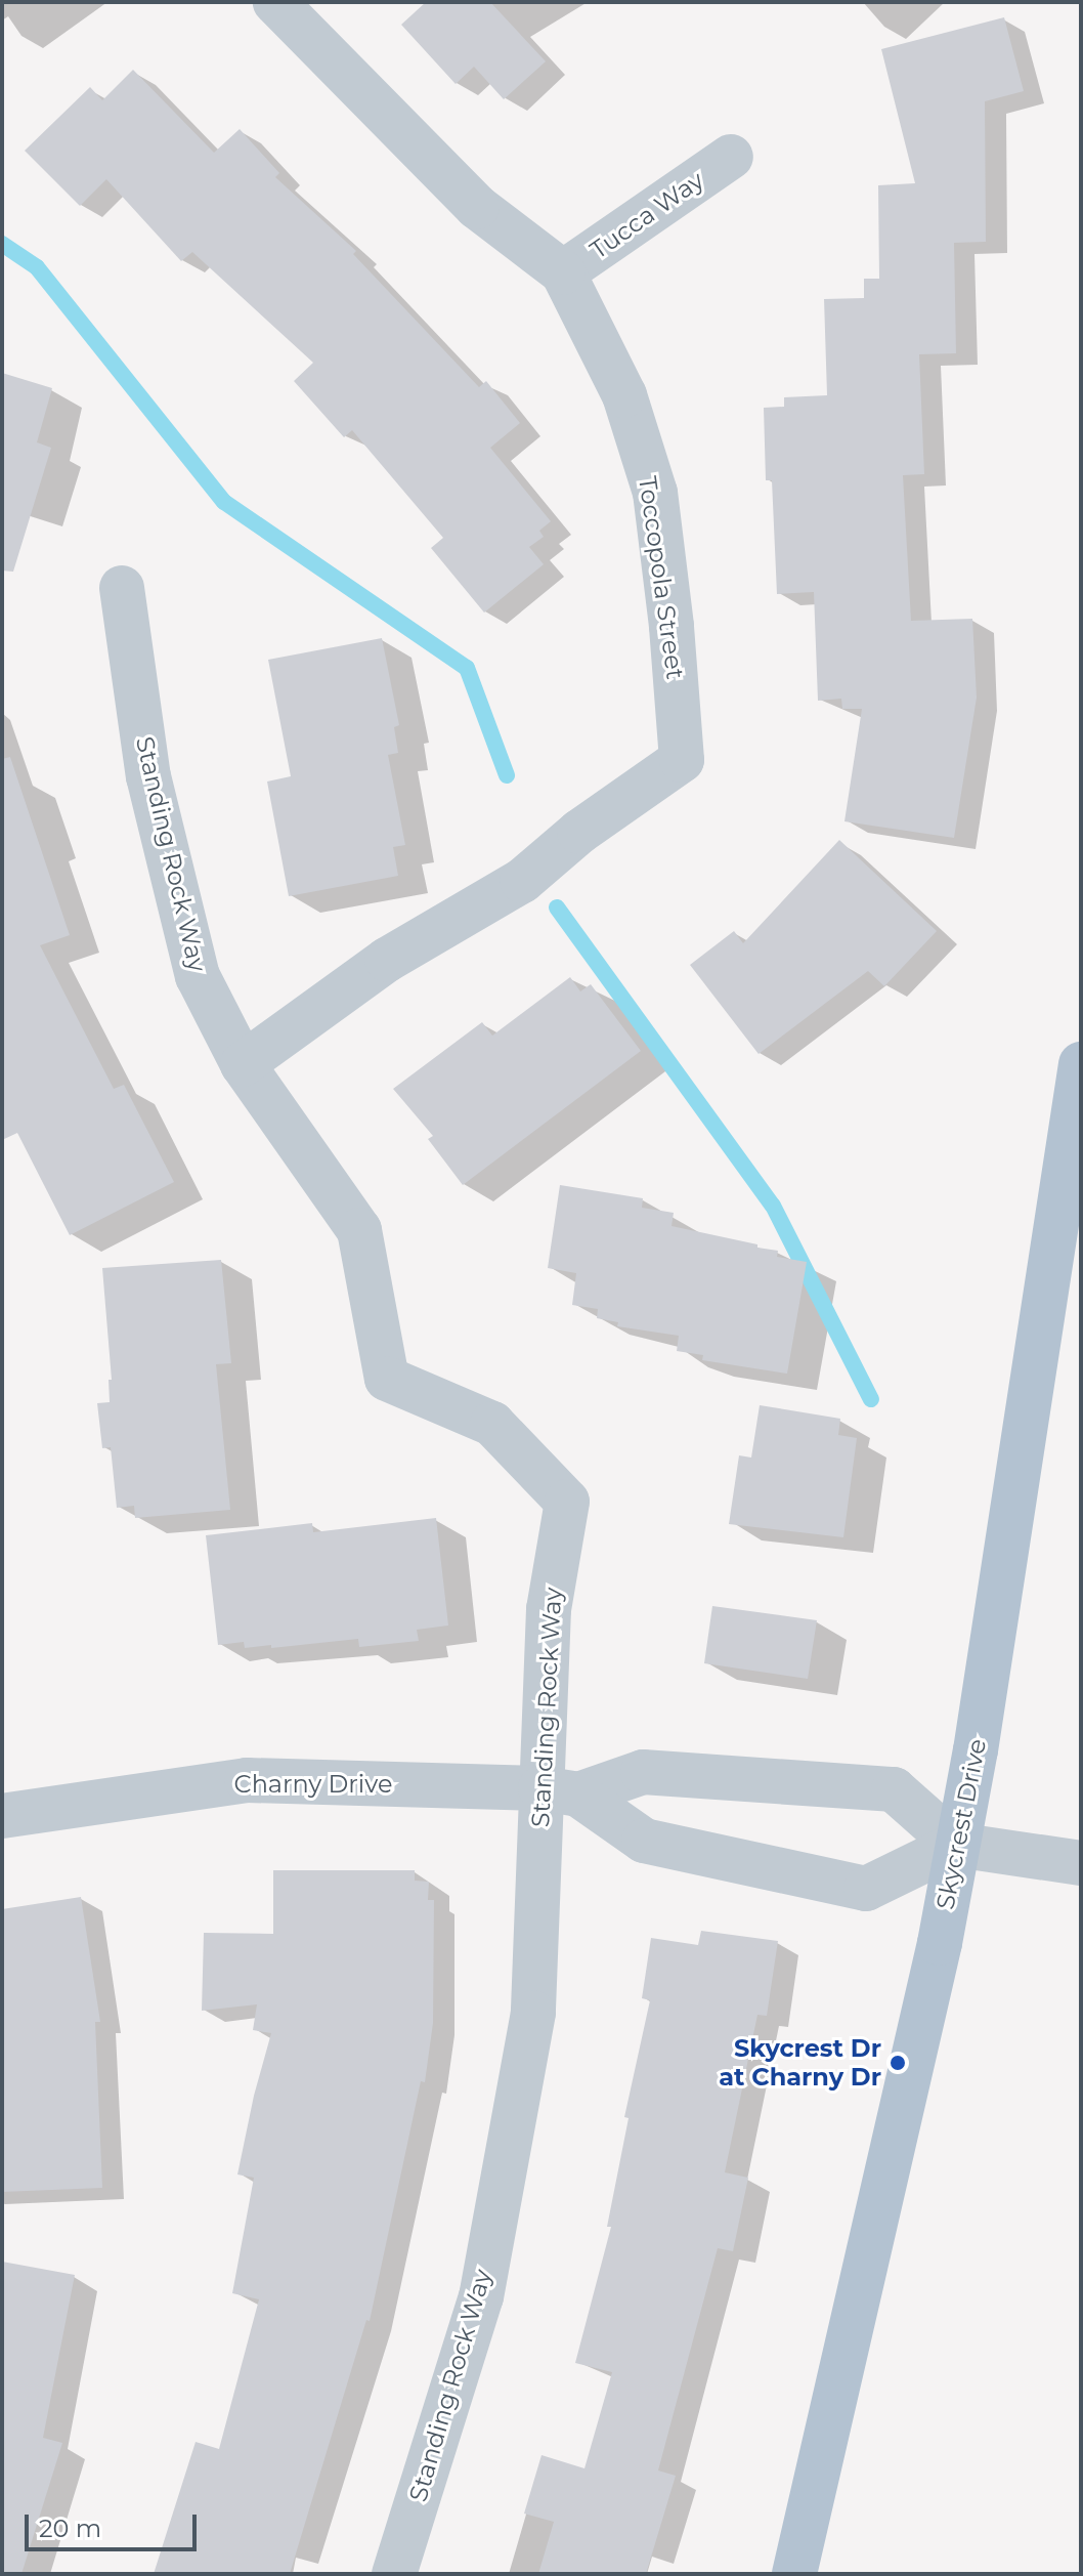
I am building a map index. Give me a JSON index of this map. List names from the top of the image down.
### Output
{
  "streets": {
    "main road": ["Skycrest Drive"],
    "street": [
      "Tucca Way",
      "Toccopola Street",
      "Standing Rock Way",
      "Charny Drive"
    ]
  },
  "crossings": [
    ["Tucca Way", "Toccopola Street"],
    ["Toccopola Street", "Standing Rock Way"],
    ["Standing Rock Way", "Charny Drive"],
    ["Charny Drive", "Skycrest Drive"]
  ],
  "places": ["Skycrest Dr at Charny Dr"],
  "scale_bar": "20 m"
}
